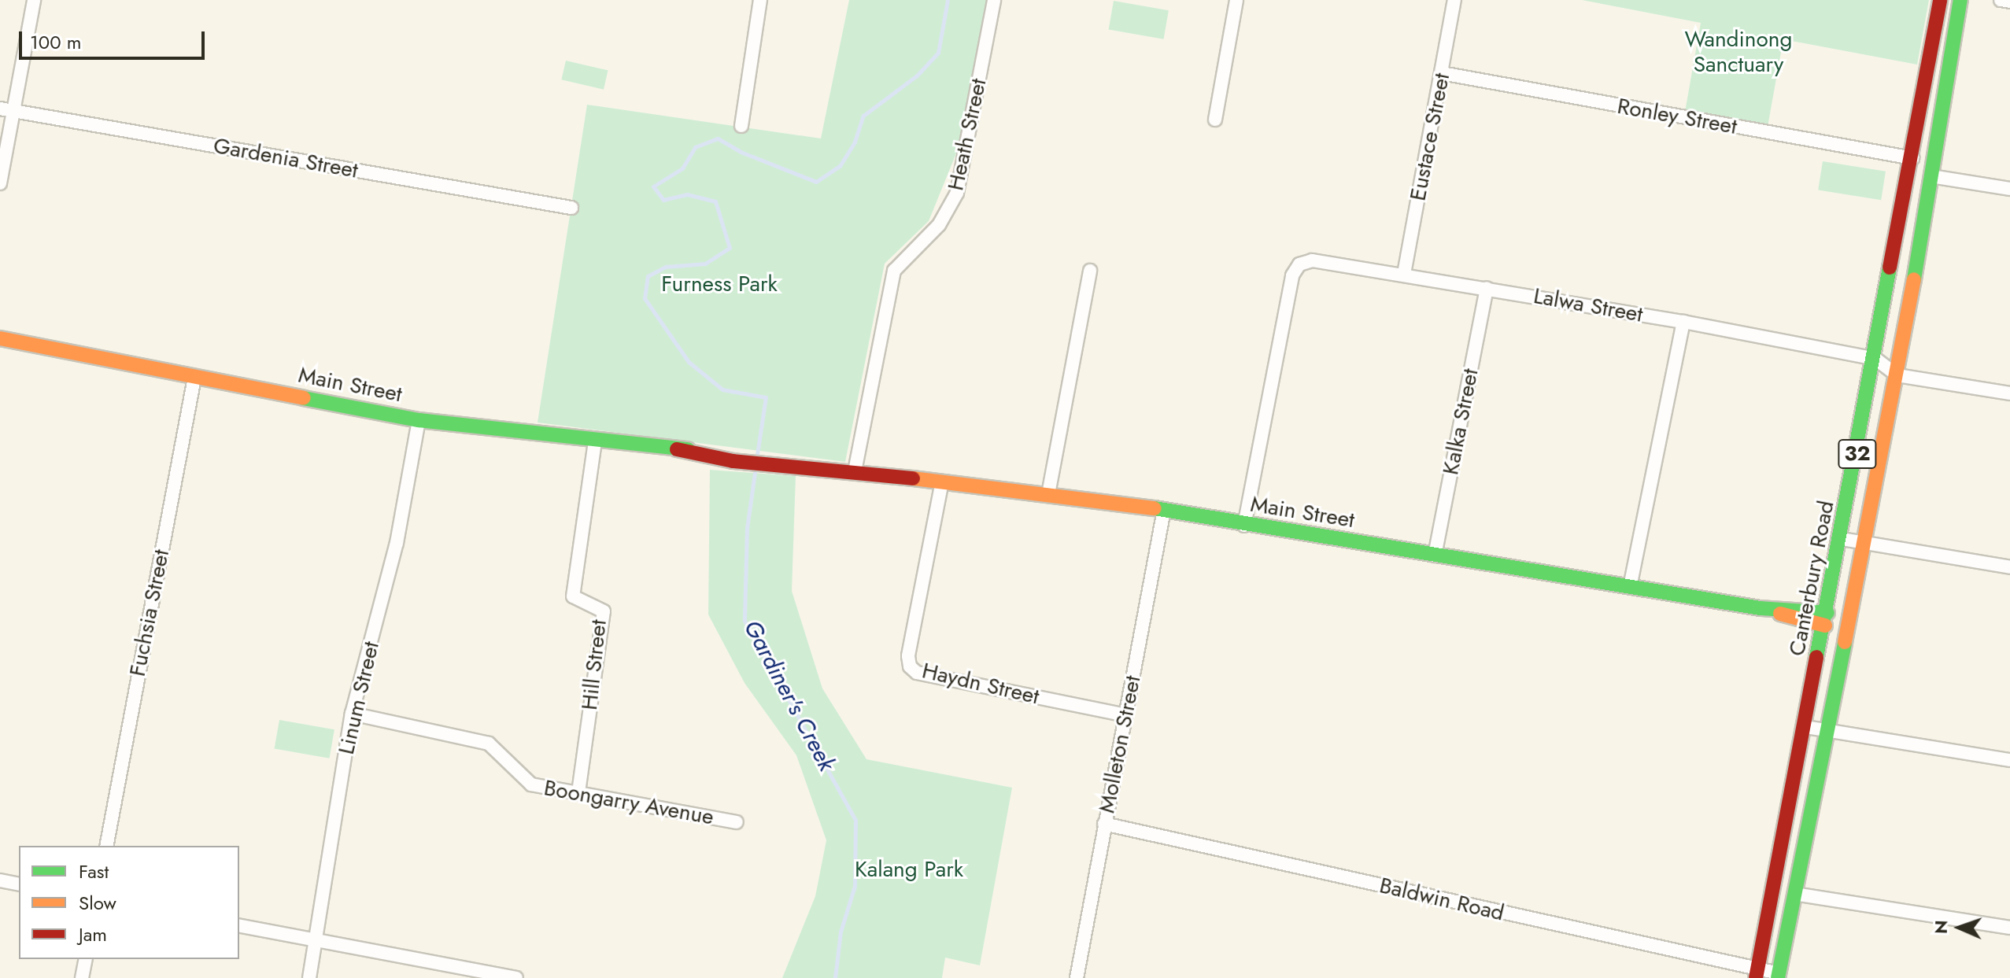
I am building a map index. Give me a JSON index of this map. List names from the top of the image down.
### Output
{
  "streets": {
    "main road": ["Main Street", "32", "Canterbury Road"],
    "street": [
      "Ronley Street",
      "Heath Street",
      "Eustace Street",
      "Gardenia Street",
      "Lalwa Street",
      "Kalka Street",
      "Fuchsia Street",
      "Hill Street",
      "Haydn Street",
      "Linum Street",
      "Molleton Street",
      "Boongarry Avenue",
      "Baldwin Road"
    ]
  },
  "crossings": [
    ["Ronley Street", "Eustace Street"],
    ["Ronley Street", "Canterbury Road"],
    ["Heath Street", "Main Street"],
    ["Eustace Street", "Lalwa Street"],
    ["Lalwa Street", "Main Street"],
    ["Lalwa Street", "Kalka Street"],
    ["Lalwa Street", "Canterbury Road"],
    ["Main Street", "Kalka Street"],
    ["Main Street", "Canterbury Road"],
    ["Main Street", "Fuchsia Street"],
    ["Main Street", "Hill Street"],
    ["Main Street", "Haydn Street"],
    ["Main Street", "Linum Street"],
    ["Main Street", "Molleton Street"],
    ["Canterbury Road", "Baldwin Road"],
    ["Hill Street", "Boongarry Avenue"],
    ["Haydn Street", "Molleton Street"],
    ["Linum Street", "Boongarry Avenue"],
    ["Molleton Street", "Baldwin Road"]
  ],
  "water": ["Gardiner's Creek"],
  "parks": ["Wandinong Sanctuary", "Furness Park", "Kalang Park"],
  "legend": ["Fast", "Slow", "Jam"],
  "scale_bar": "100 m",
  "north": "left"
}
